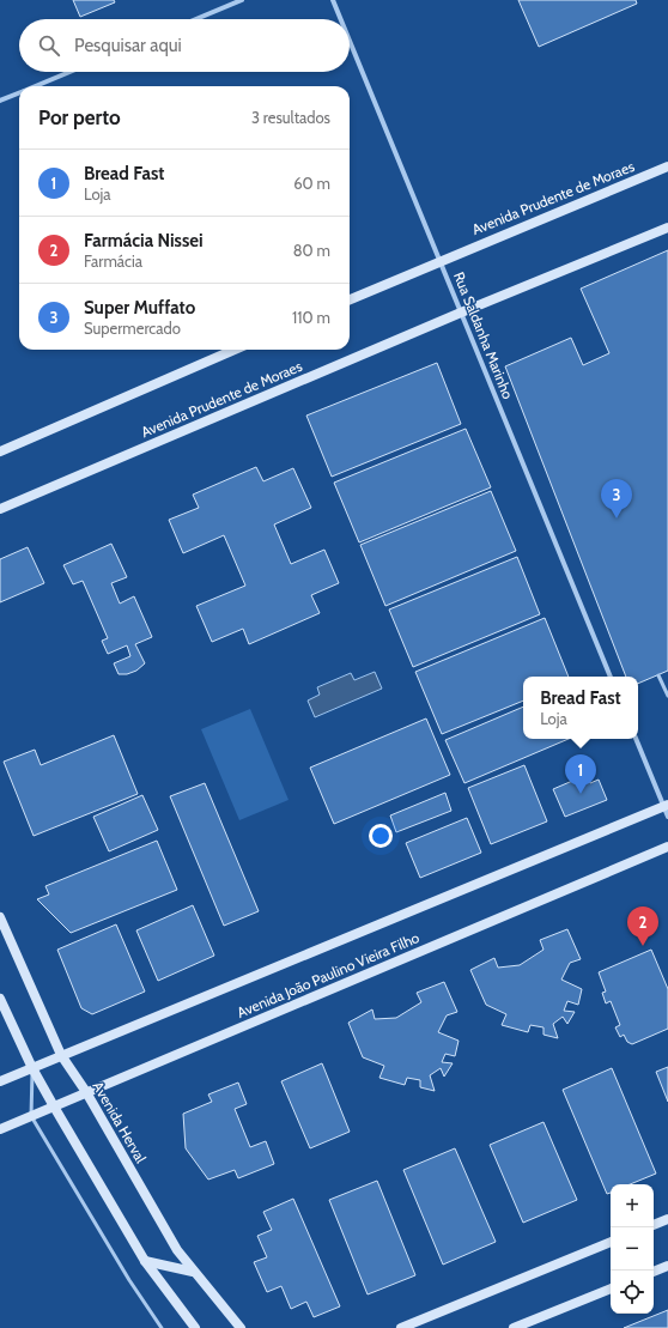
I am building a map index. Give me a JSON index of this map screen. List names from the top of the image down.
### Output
{
  "streets": {
    "main road": ["Avenida Prudente de Moraes", "Avenida João Paulino Vieira Filho", "Avenida Herval"],
    "street": ["Rua Saldanha Marinho"]
  },
  "crossings": [
    ["Avenida Prudente de Moraes", "Rua Saldanha Marinho"],
    ["Avenida João Paulino Vieira Filho", "Avenida Herval"]
  ],
  "page": {
    "search": "Pesquisar aqui",
    "heading": ["Por perto", "3 resultados"],
    "list": [
      {
        "mark": "1",
        "name": "Bread Fast",
        "note": "Loja",
        "value": "60 m"
      },
      {
        "mark": "2",
        "name": "Farmácia Nissei",
        "note": "Farmácia",
        "value": "80 m"
      },
      {
        "mark": "3",
        "name": "Super Muffato",
        "note": "Supermercado",
        "value": "110 m"
      }
    ],
    "pins": ["3", "1", "2"],
    "popup": ["Bread Fast", "Loja"],
    "map_buttons": ["+", "−"]
  }
}
